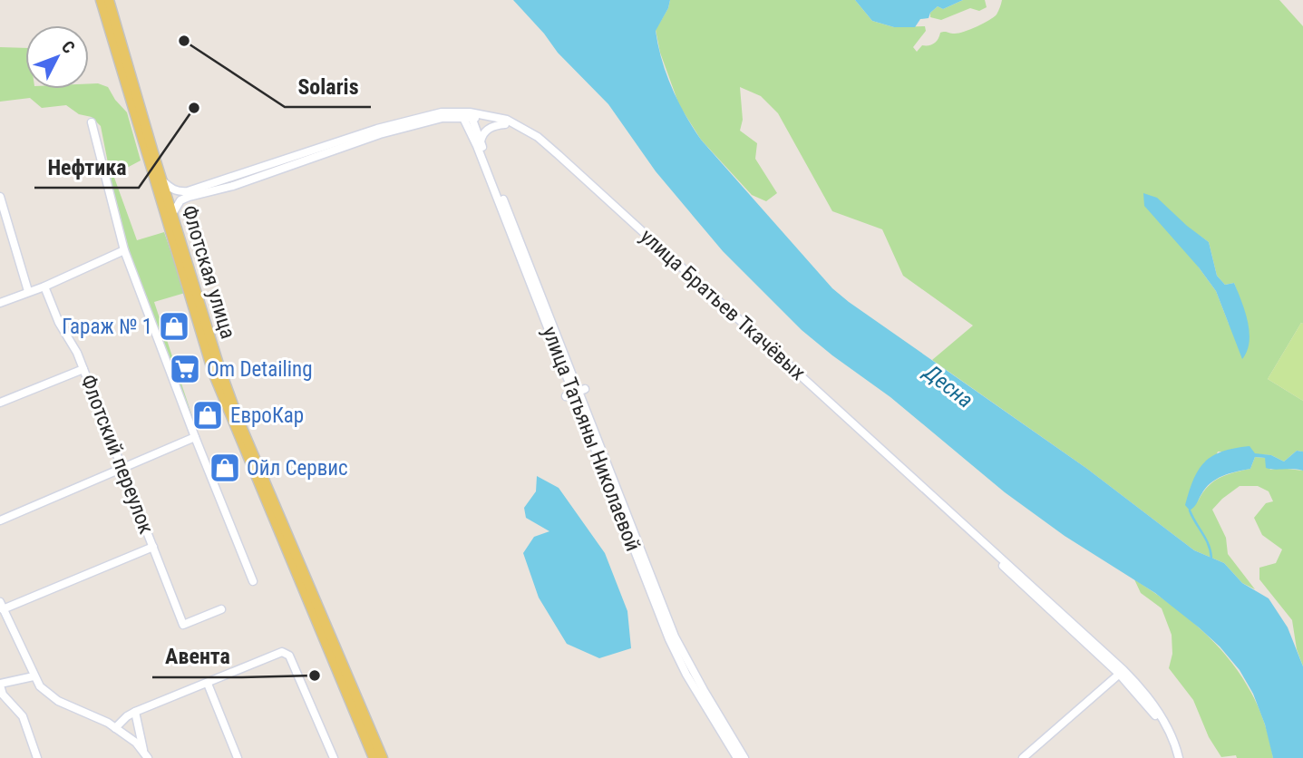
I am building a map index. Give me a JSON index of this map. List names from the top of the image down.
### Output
{
  "streets": {
    "main road": ["Флотская улица"],
    "street": ["улица Братьев Ткачёвых", "улица Татьяны Николаевой", "Флотский переулок"]
  },
  "crossings": [
    ["Флотская улица", "улица Братьев Ткачёвых"],
    ["улица Братьев Ткачёвых", "улица Татьяны Николаевой"]
  ],
  "water": ["Десна"],
  "places": {
    "other": ["Solaris", "Нефтика", "Авента"],
    "shop": ["Гараж № 1", "ЕвроКар", "Ойл Сервис"],
    "supermarket": ["Om Detailing"]
  },
  "north": "top right"
}
